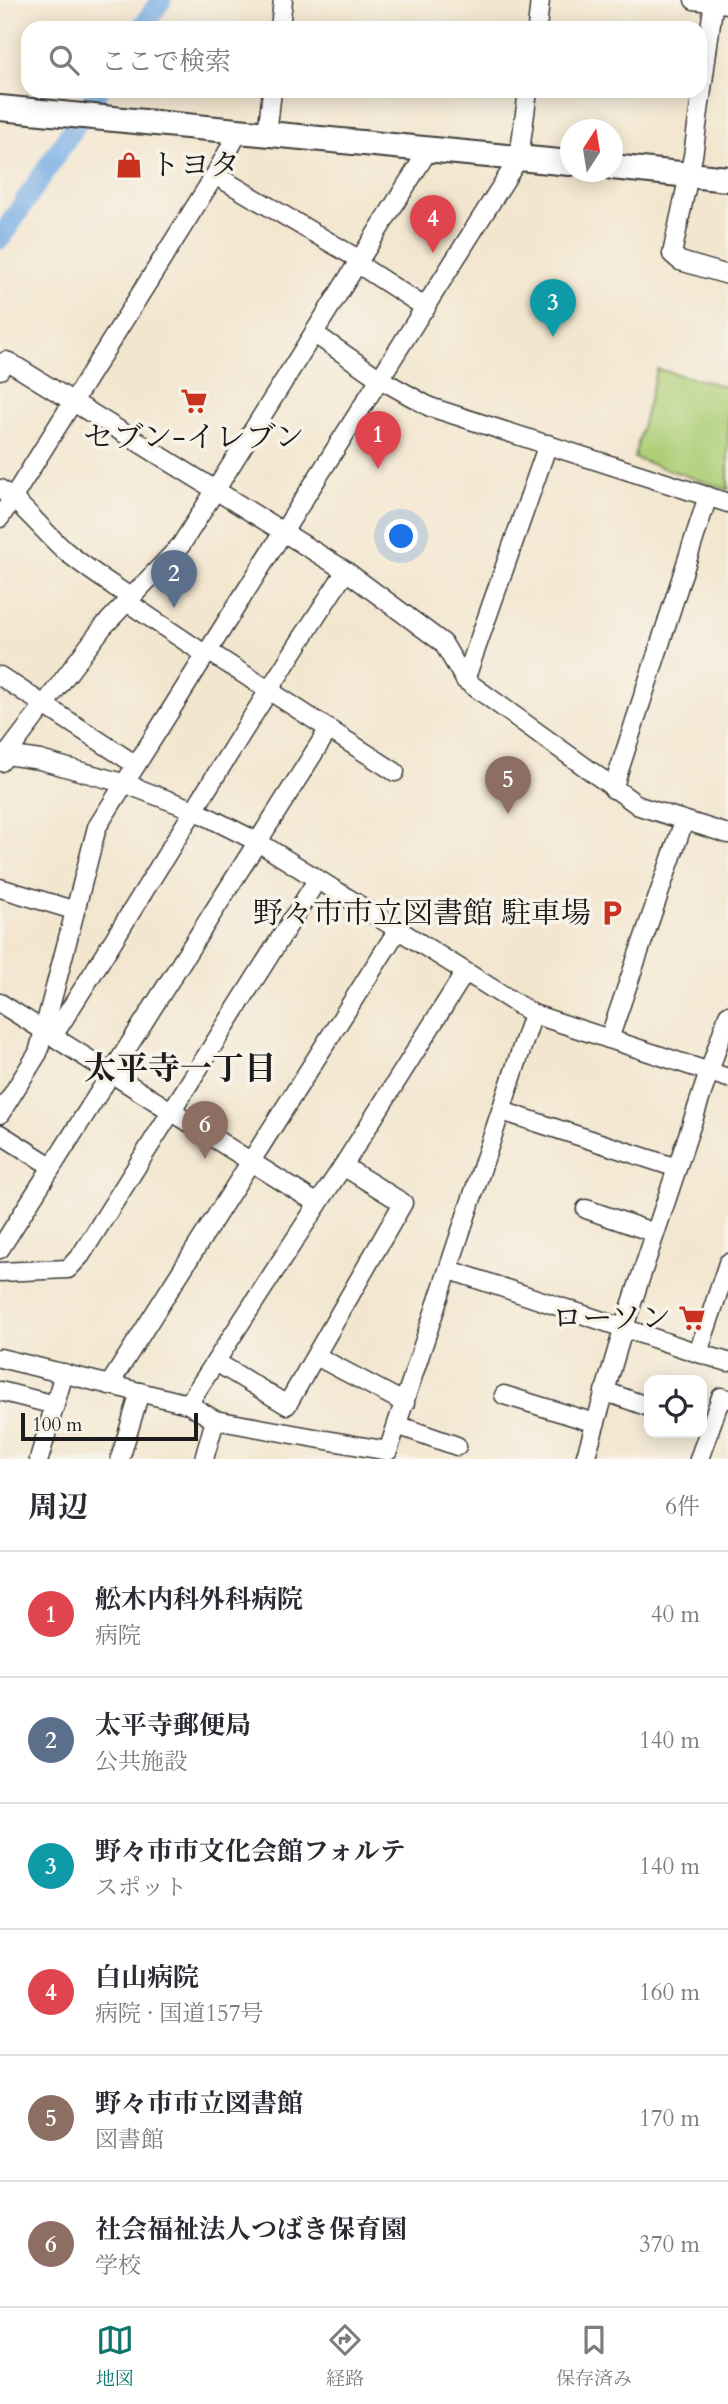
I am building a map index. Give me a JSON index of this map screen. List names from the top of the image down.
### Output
{
  "districts": ["太平寺一丁目"],
  "places": {
    "shop": ["トヨタ"],
    "supermarket": ["セブン-イレブン", "ローソン"],
    "parking": ["野々市市立図書館 駐車場"]
  },
  "scale_bar": "100 m",
  "north": "top",
  "page": {
    "search": "ここで検索",
    "pins": [
      "4",
      "3",
      "1",
      "2",
      "5",
      "6"
    ],
    "scale": "100 m",
    "heading": ["周辺", "6件"],
    "list": [
      {
        "mark": "1",
        "name": "舩木内科外科病院",
        "note": "病院",
        "value": "40 m"
      },
      {
        "mark": "2",
        "name": "太平寺郵便局",
        "note": "公共施設",
        "value": "140 m"
      },
      {
        "mark": "3",
        "name": "野々市市文化会館フォルテ",
        "note": "スポット",
        "value": "140 m"
      },
      {
        "mark": "4",
        "name": "白山病院",
        "note": "病院 · 国道157号",
        "value": "160 m"
      },
      {
        "mark": "5",
        "name": "野々市市立図書館",
        "note": "図書館",
        "value": "170 m"
      },
      {
        "mark": "6",
        "name": "社会福祉法人つばき保育園",
        "note": "学校",
        "value": "370 m"
      }
    ],
    "nav": ["地図", "経路", "保存済み"]
  }
}
